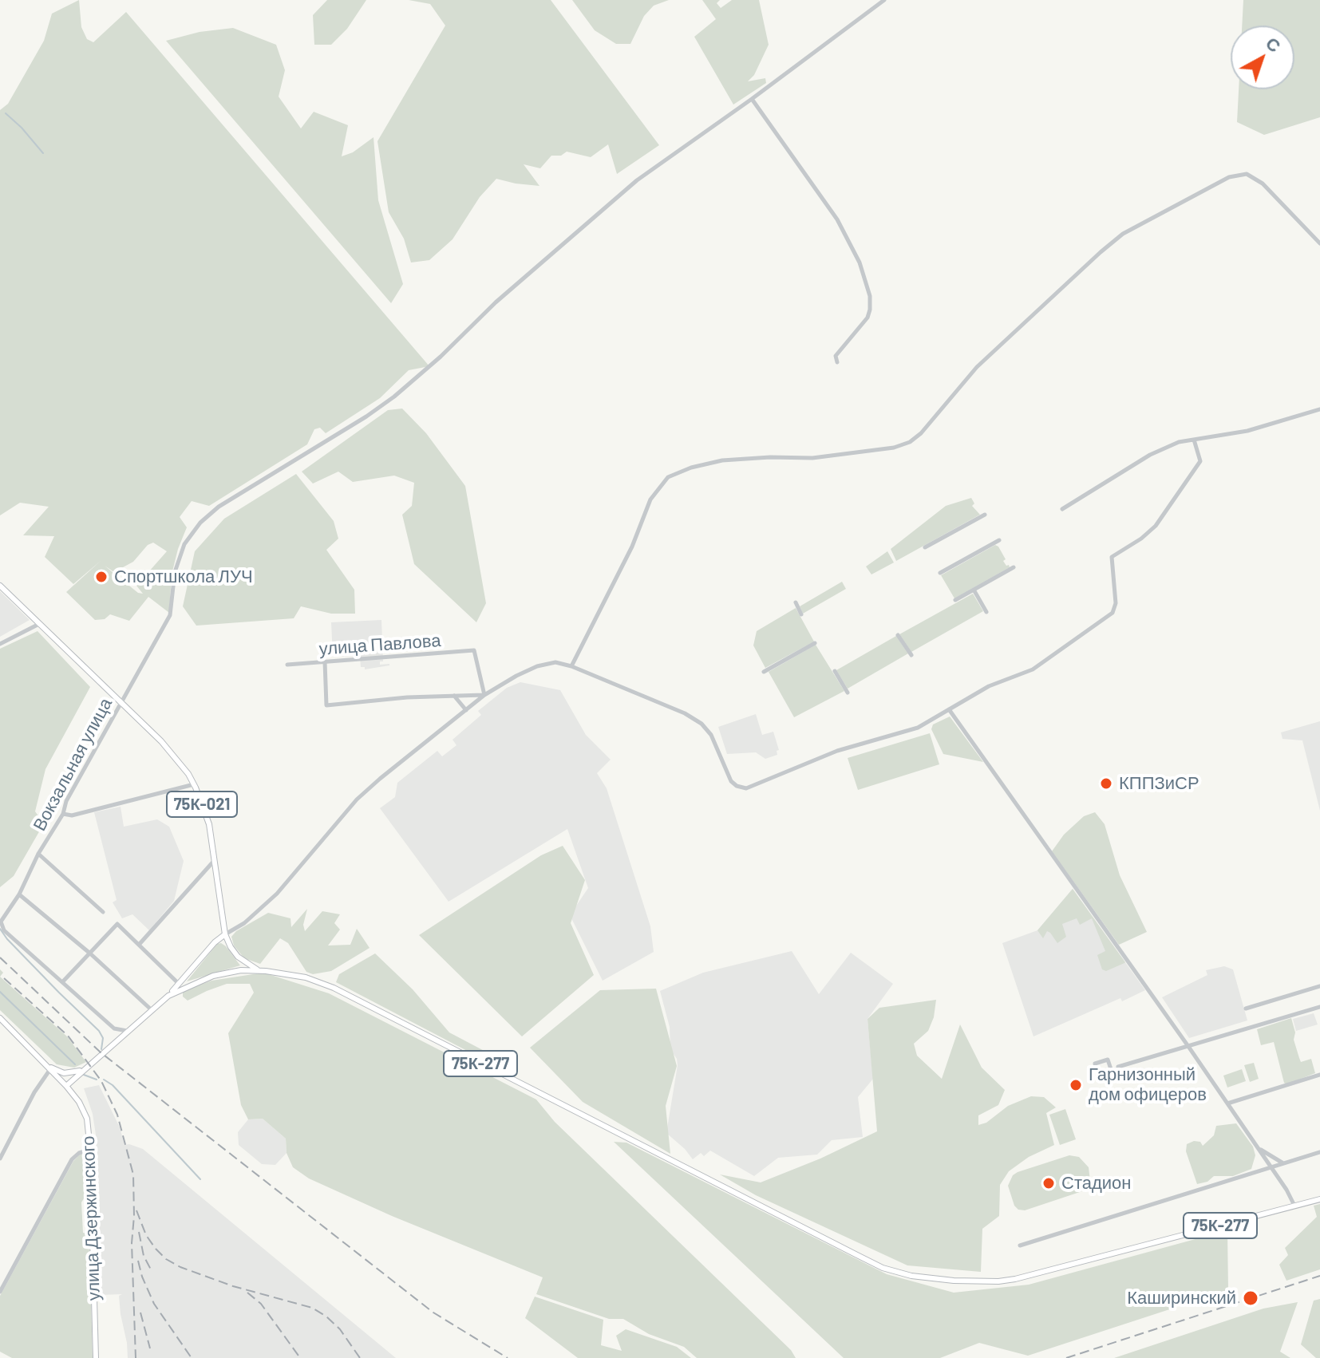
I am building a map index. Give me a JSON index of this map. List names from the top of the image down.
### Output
{
  "streets": {
    "main road": ["75К-021", "75К-277", "улица Дзержинского"],
    "street": ["улица Павлова", "Вокзальная улица"]
  },
  "crossings": [
    ["Вокзальная улица", "75К-021"],
    ["75К-021", "75К-277"]
  ],
  "places": [
    "Спортшкола ЛУЧ",
    "КППЗиСР",
    "Гарнизонный дом офицеров",
    "Стадион",
    "Каширинский"
  ],
  "north": "top right"
}
